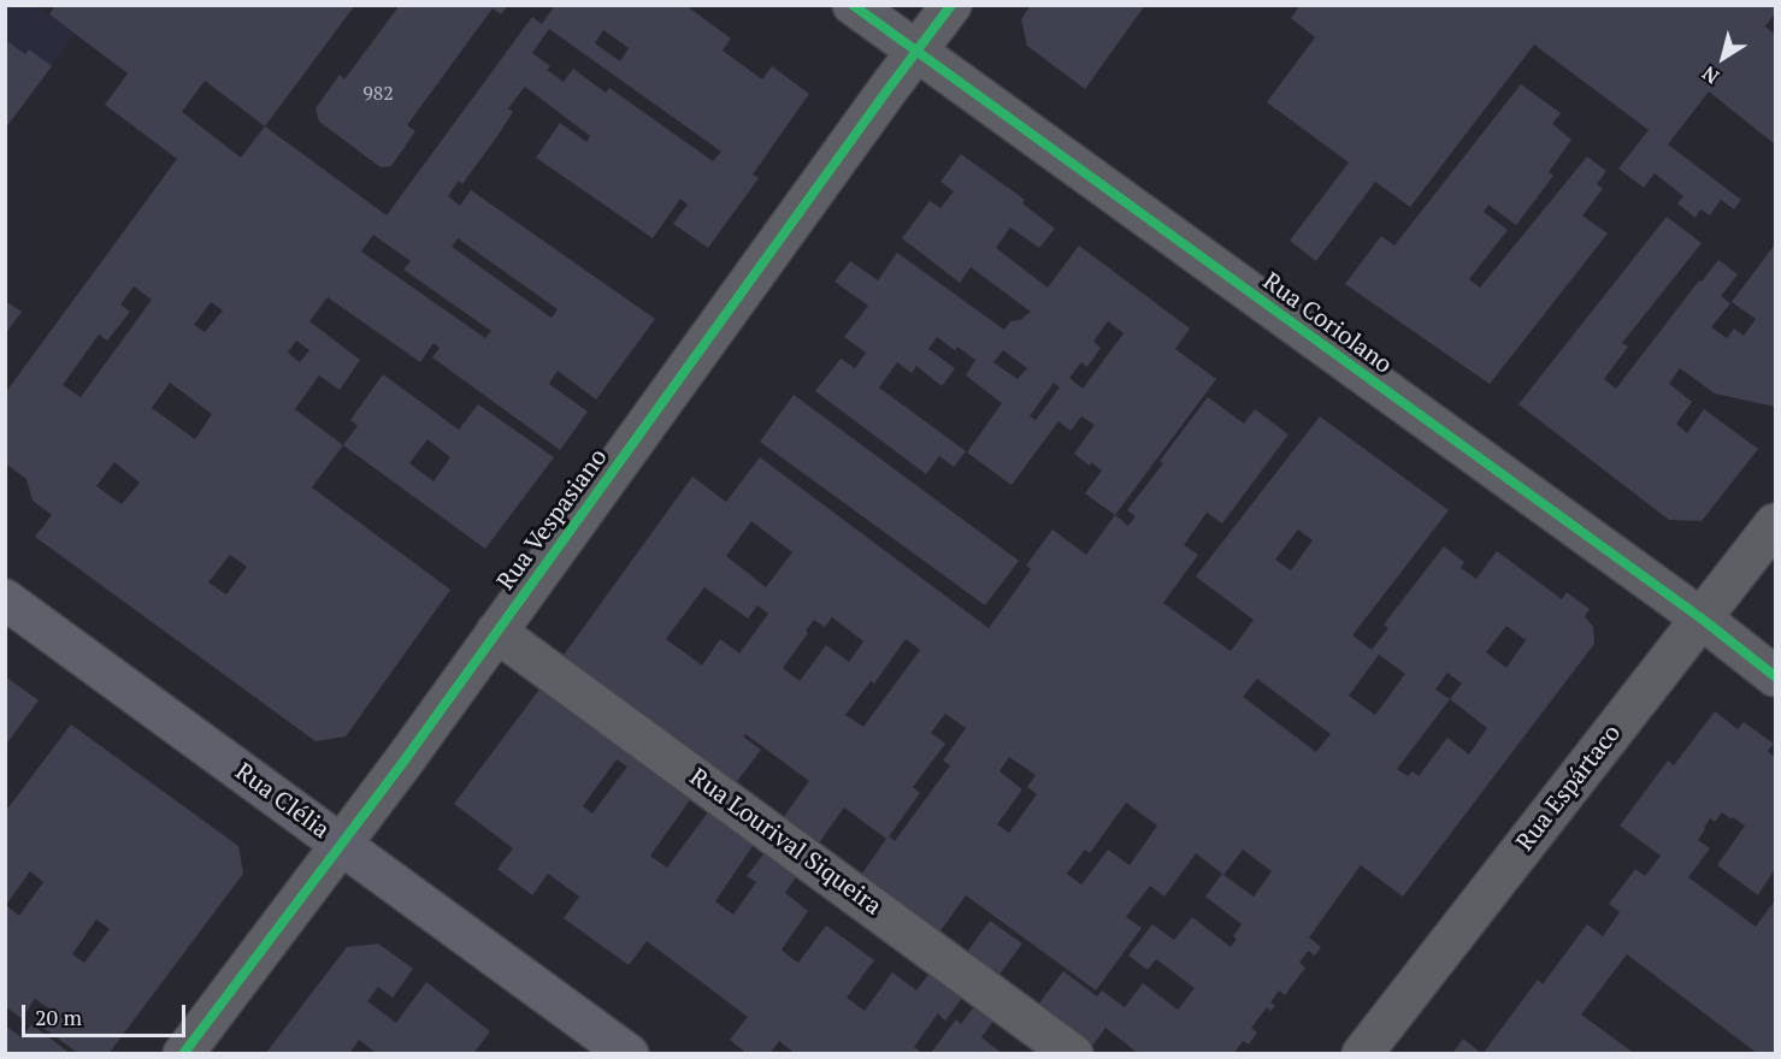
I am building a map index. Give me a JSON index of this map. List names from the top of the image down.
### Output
{
  "streets": {
    "main road": ["Rua Clélia"],
    "street": [
      "Rua Coriolano",
      "Rua Vespasiano",
      "Rua Espártaco",
      "Rua Lourival Siqueira"
    ]
  },
  "crossings": [
    ["Rua Coriolano", "Rua Vespasiano"],
    ["Rua Coriolano", "Rua Espártaco"],
    ["Rua Vespasiano", "Rua Clélia"],
    ["Rua Vespasiano", "Rua Lourival Siqueira"]
  ],
  "house_numbers": ["982"],
  "scale_bar": "20 m",
  "north": "bottom left"
}
